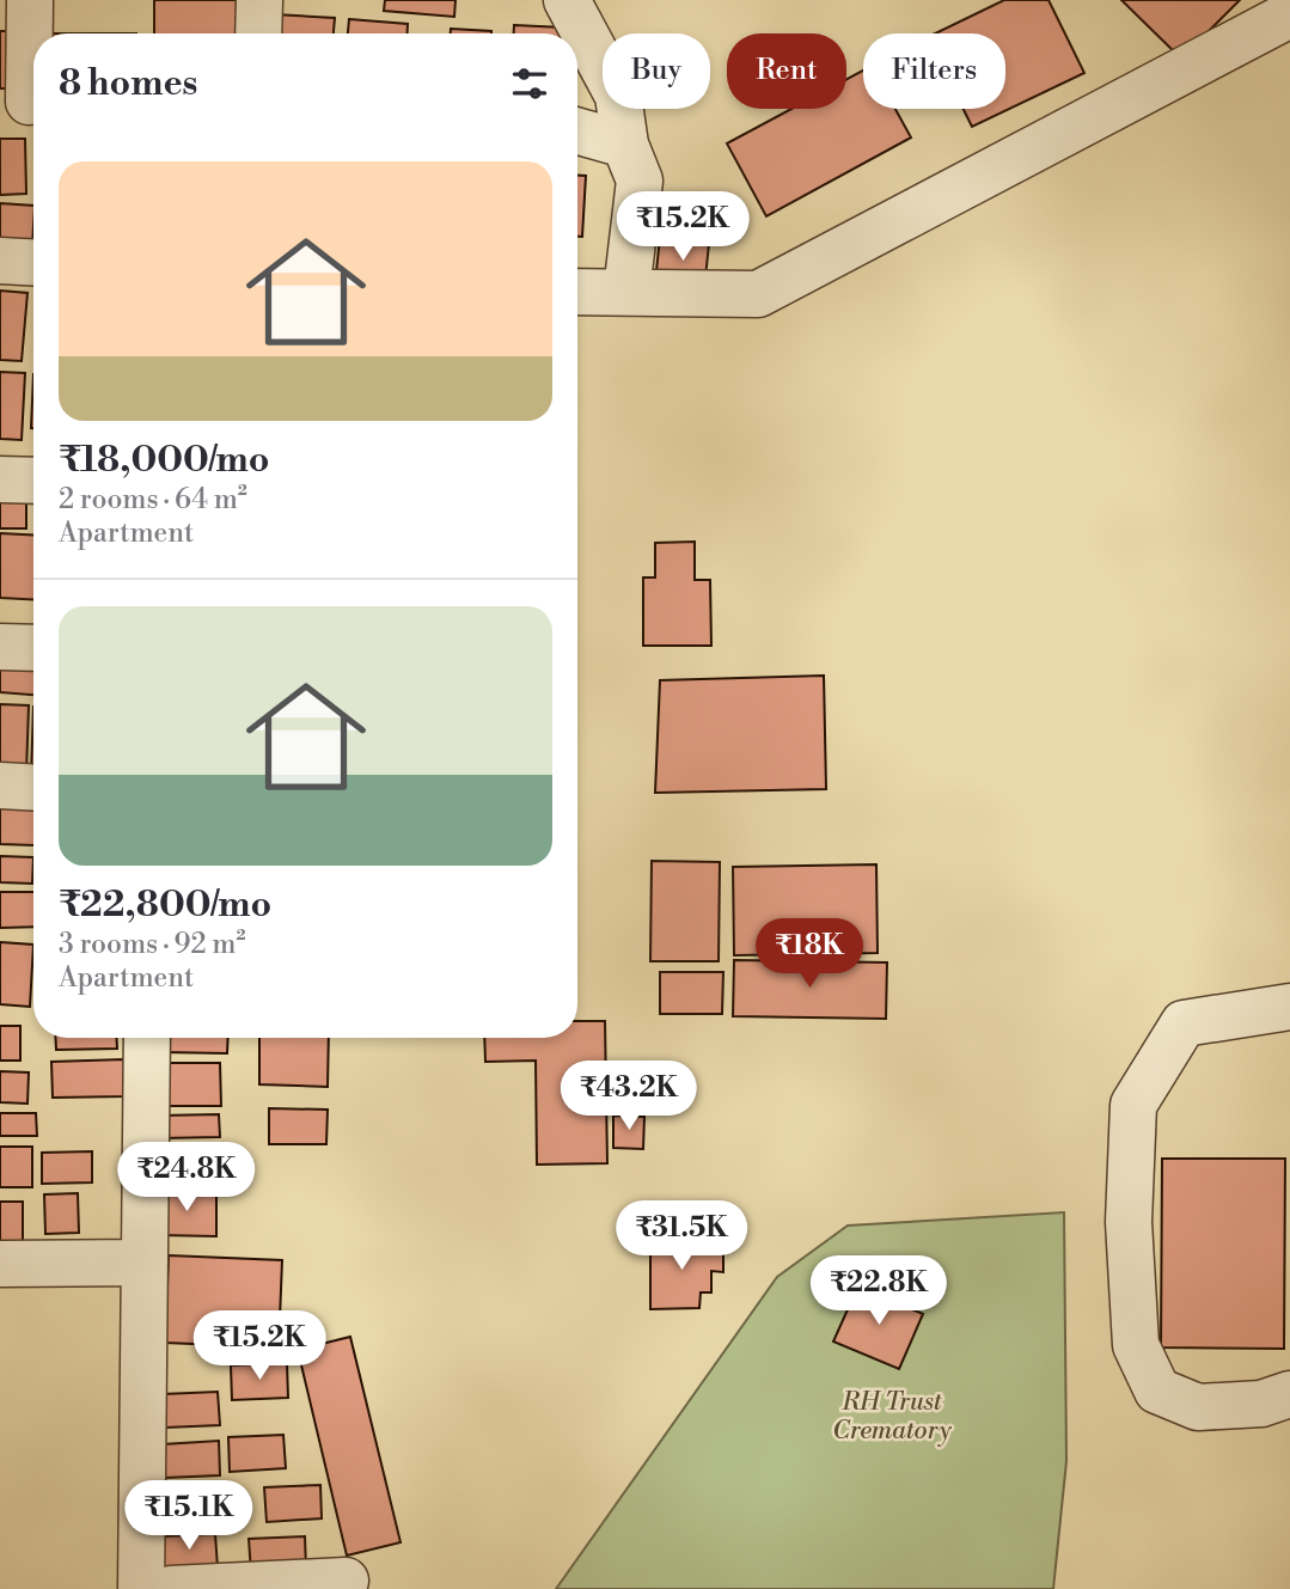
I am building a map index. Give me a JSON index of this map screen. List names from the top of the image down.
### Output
{
  "parks": ["RH Trust Crematory"],
  "page": {
    "chip": ["Buy", "Rent", "Filters"],
    "heading": "8 homes",
    "list": [
      {
        "name": "₹18,000/mo",
        "note": "2 rooms · 64 m² · Apartment"
      },
      {
        "name": "₹22,800/mo",
        "note": "3 rooms · 92 m² · Apartment"
      }
    ],
    "price": [
      "₹15.2K",
      "₹18K",
      "₹43.2K",
      "₹24.8K",
      "₹31.5K",
      "₹22.8K",
      "₹15.2K",
      "₹15.1K"
    ]
  }
}
